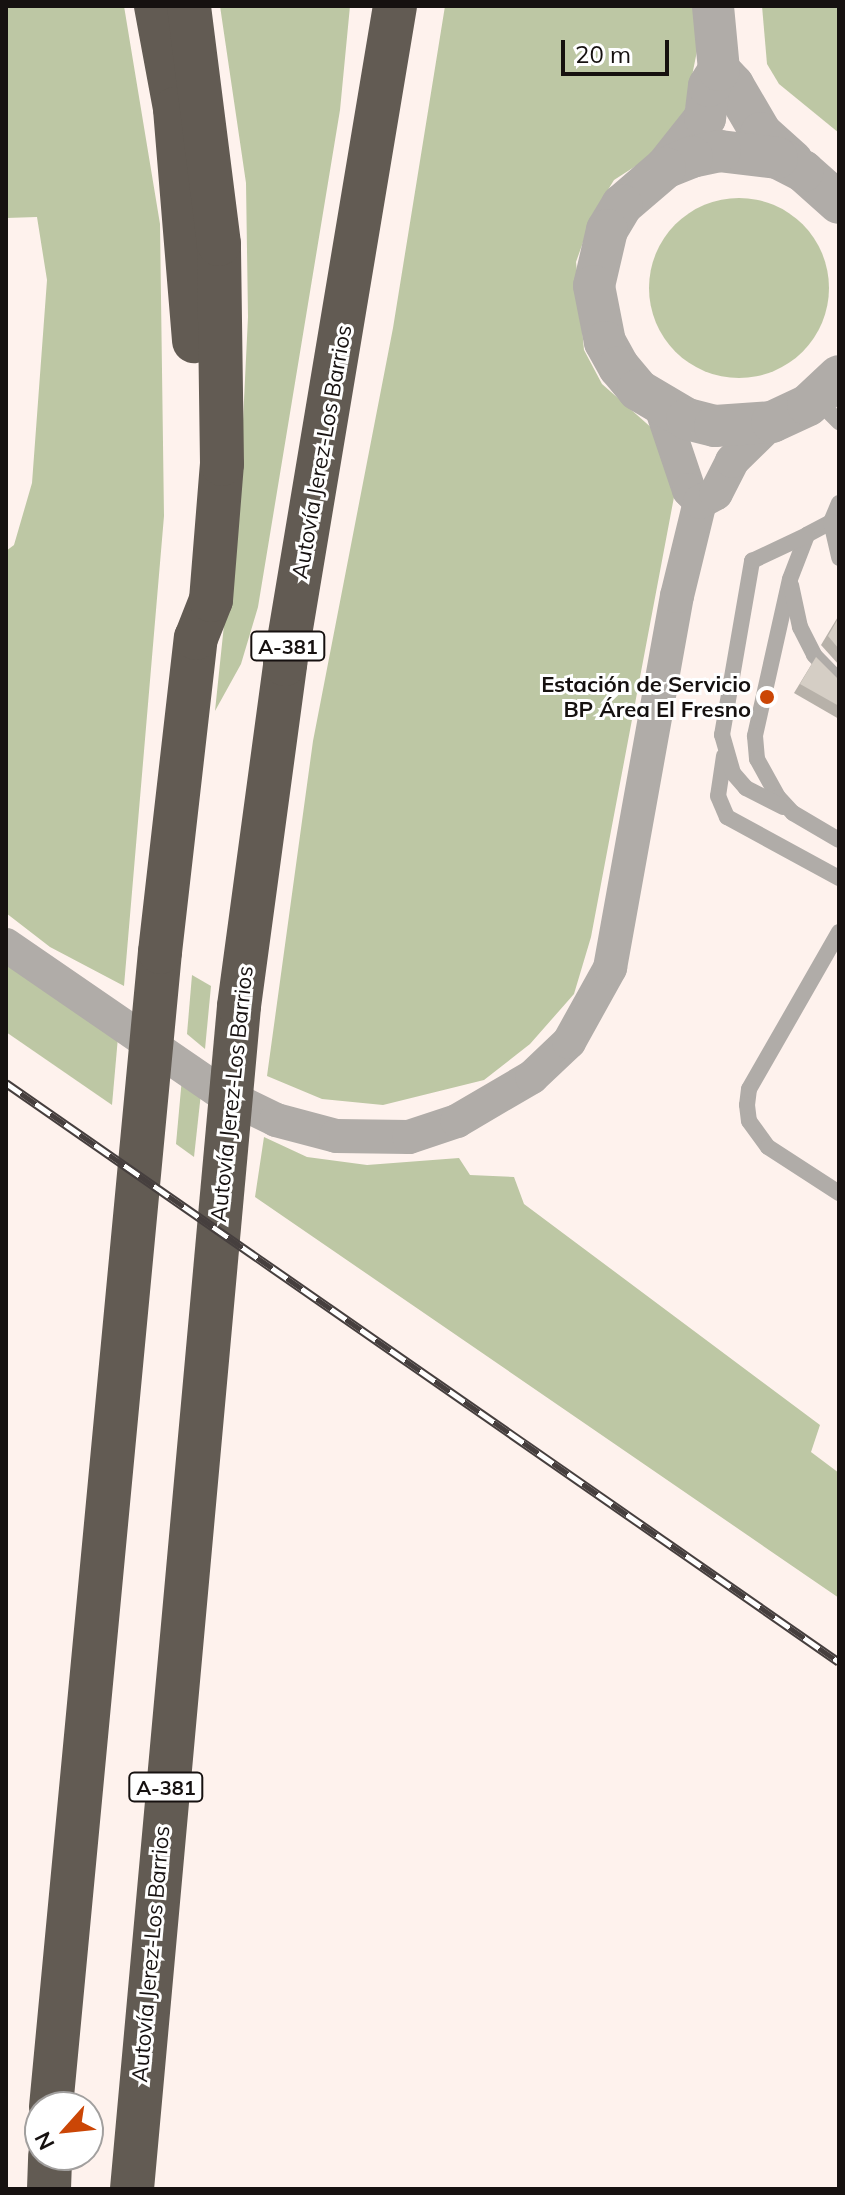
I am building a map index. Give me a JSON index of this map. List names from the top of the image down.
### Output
{
  "streets": {
    "highway": ["Autovía Jerez-Los Barrios", "A-381"]
  },
  "places": ["Estación de Servicio BP Área El Fresno"],
  "scale_bar": "20 m",
  "north": "bottom left"
}
